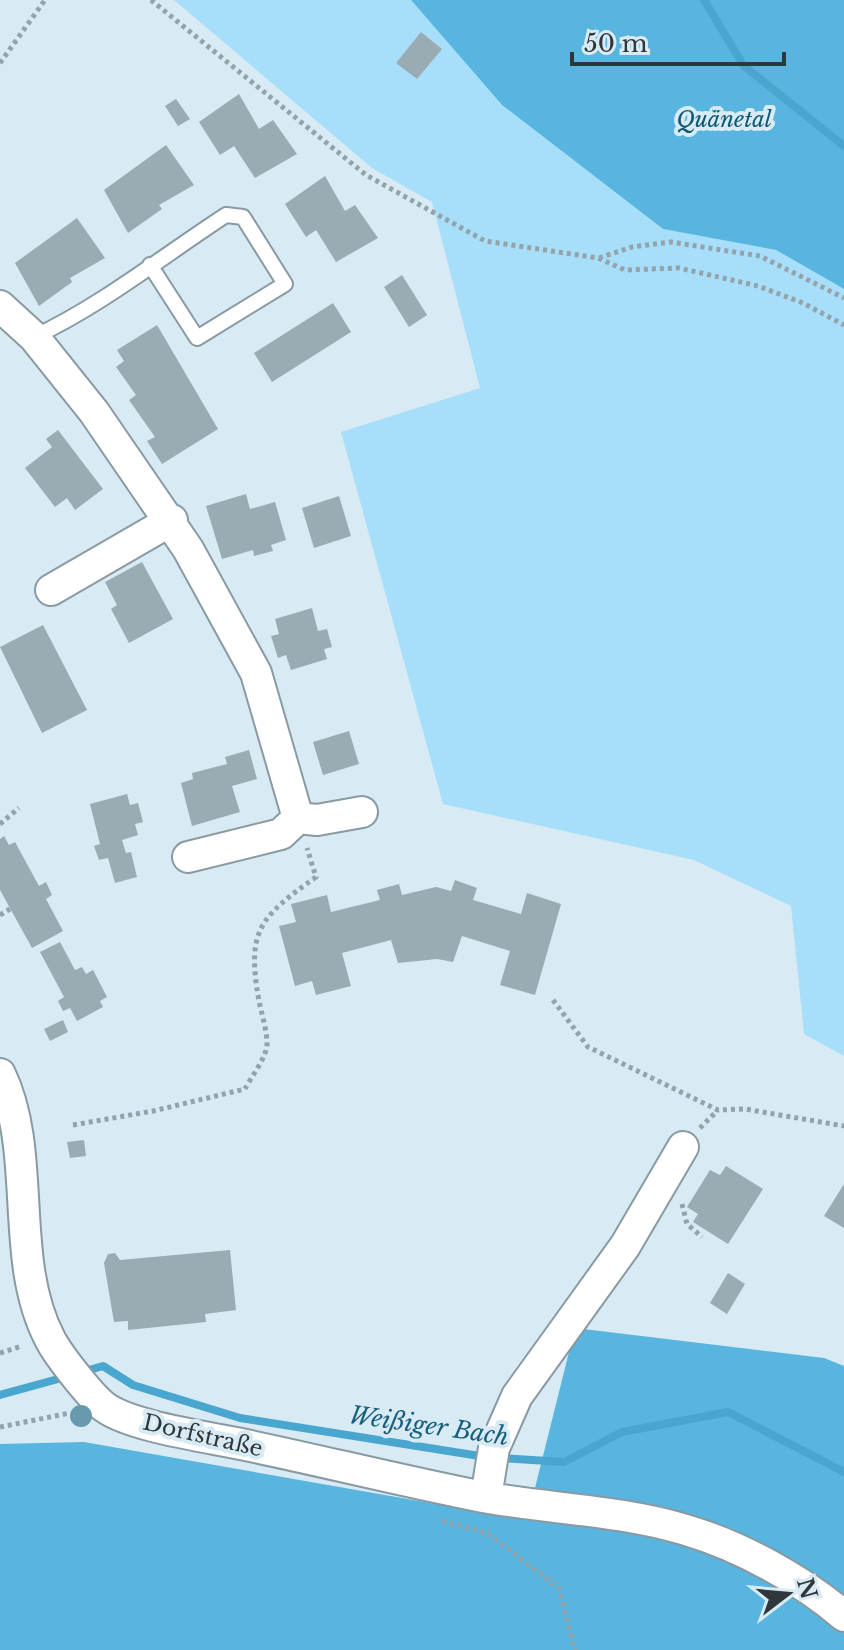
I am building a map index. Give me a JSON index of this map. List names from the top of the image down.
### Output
{
  "streets": {
    "street": ["Dorfstraße"]
  },
  "water": ["Weißiger Bach"],
  "parks": ["Quänetal"],
  "scale_bar": "50 m",
  "north": "right"
}
